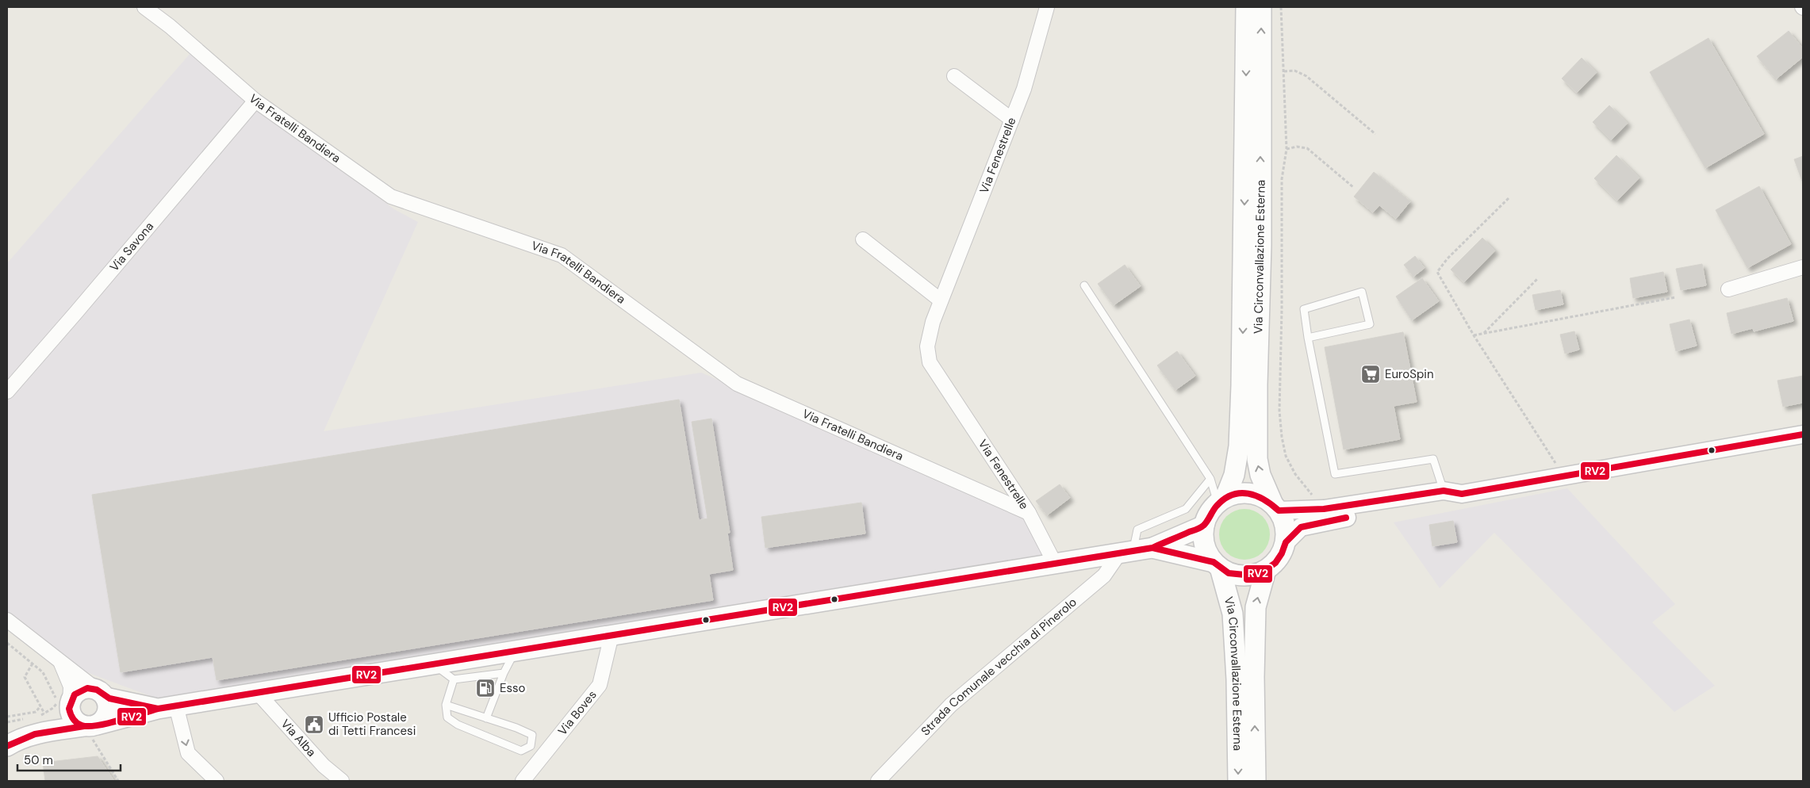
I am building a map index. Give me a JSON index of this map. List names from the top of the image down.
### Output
{
  "streets": {
    "main road": ["Via Circonvallazione Esterna"],
    "street": [
      "Via Fratelli Bandiera",
      "Via Fenestrelle",
      "Via Savona",
      "Strada Comunale vecchia di Pinerolo",
      "Via Boves",
      "Via Alba"
    ]
  },
  "crossings": [
    ["Via Fratelli Bandiera", "Via Fenestrelle"],
    ["Via Fratelli Bandiera", "Via Savona"]
  ],
  "places": {
    "supermarket": ["EuroSpin"],
    "fuel station": ["Esso"],
    "public building": ["Ufficio Postale di Tetti Francesi"]
  },
  "lines": ["transit line RV2"],
  "scale_bar": "50 m"
}
